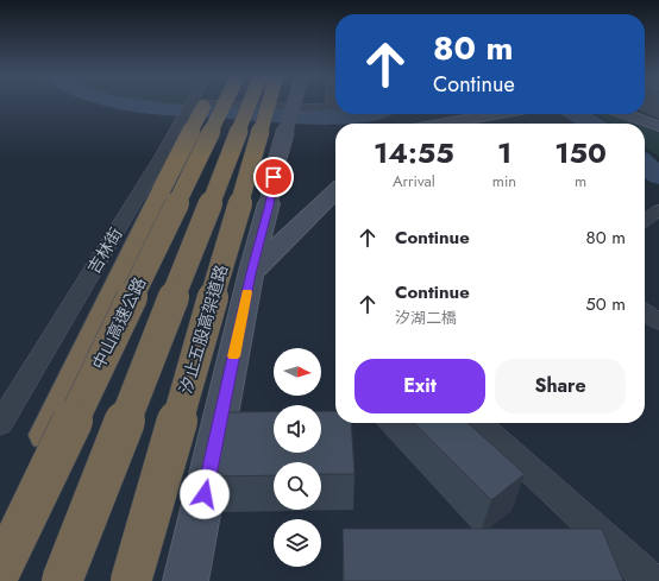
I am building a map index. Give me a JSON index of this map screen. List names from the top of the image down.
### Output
{
  "streets": {
    "highway": ["中山高速公路", "汐止五股高架道路"],
    "street": ["吉林街"]
  },
  "north": "right",
  "page": {
    "turn": ["80 m", "Continue"],
    "eta": [
      "14:55",
      "Arrival",
      "1",
      "min",
      "150",
      "m"
    ],
    "list": [
      {
        "name": "Continue",
        "value": "80 m"
      },
      {
        "name": "Continue",
        "note": "汐湖二橋",
        "value": "50 m"
      }
    ],
    "buttons": ["Exit", "Share"]
  }
}
